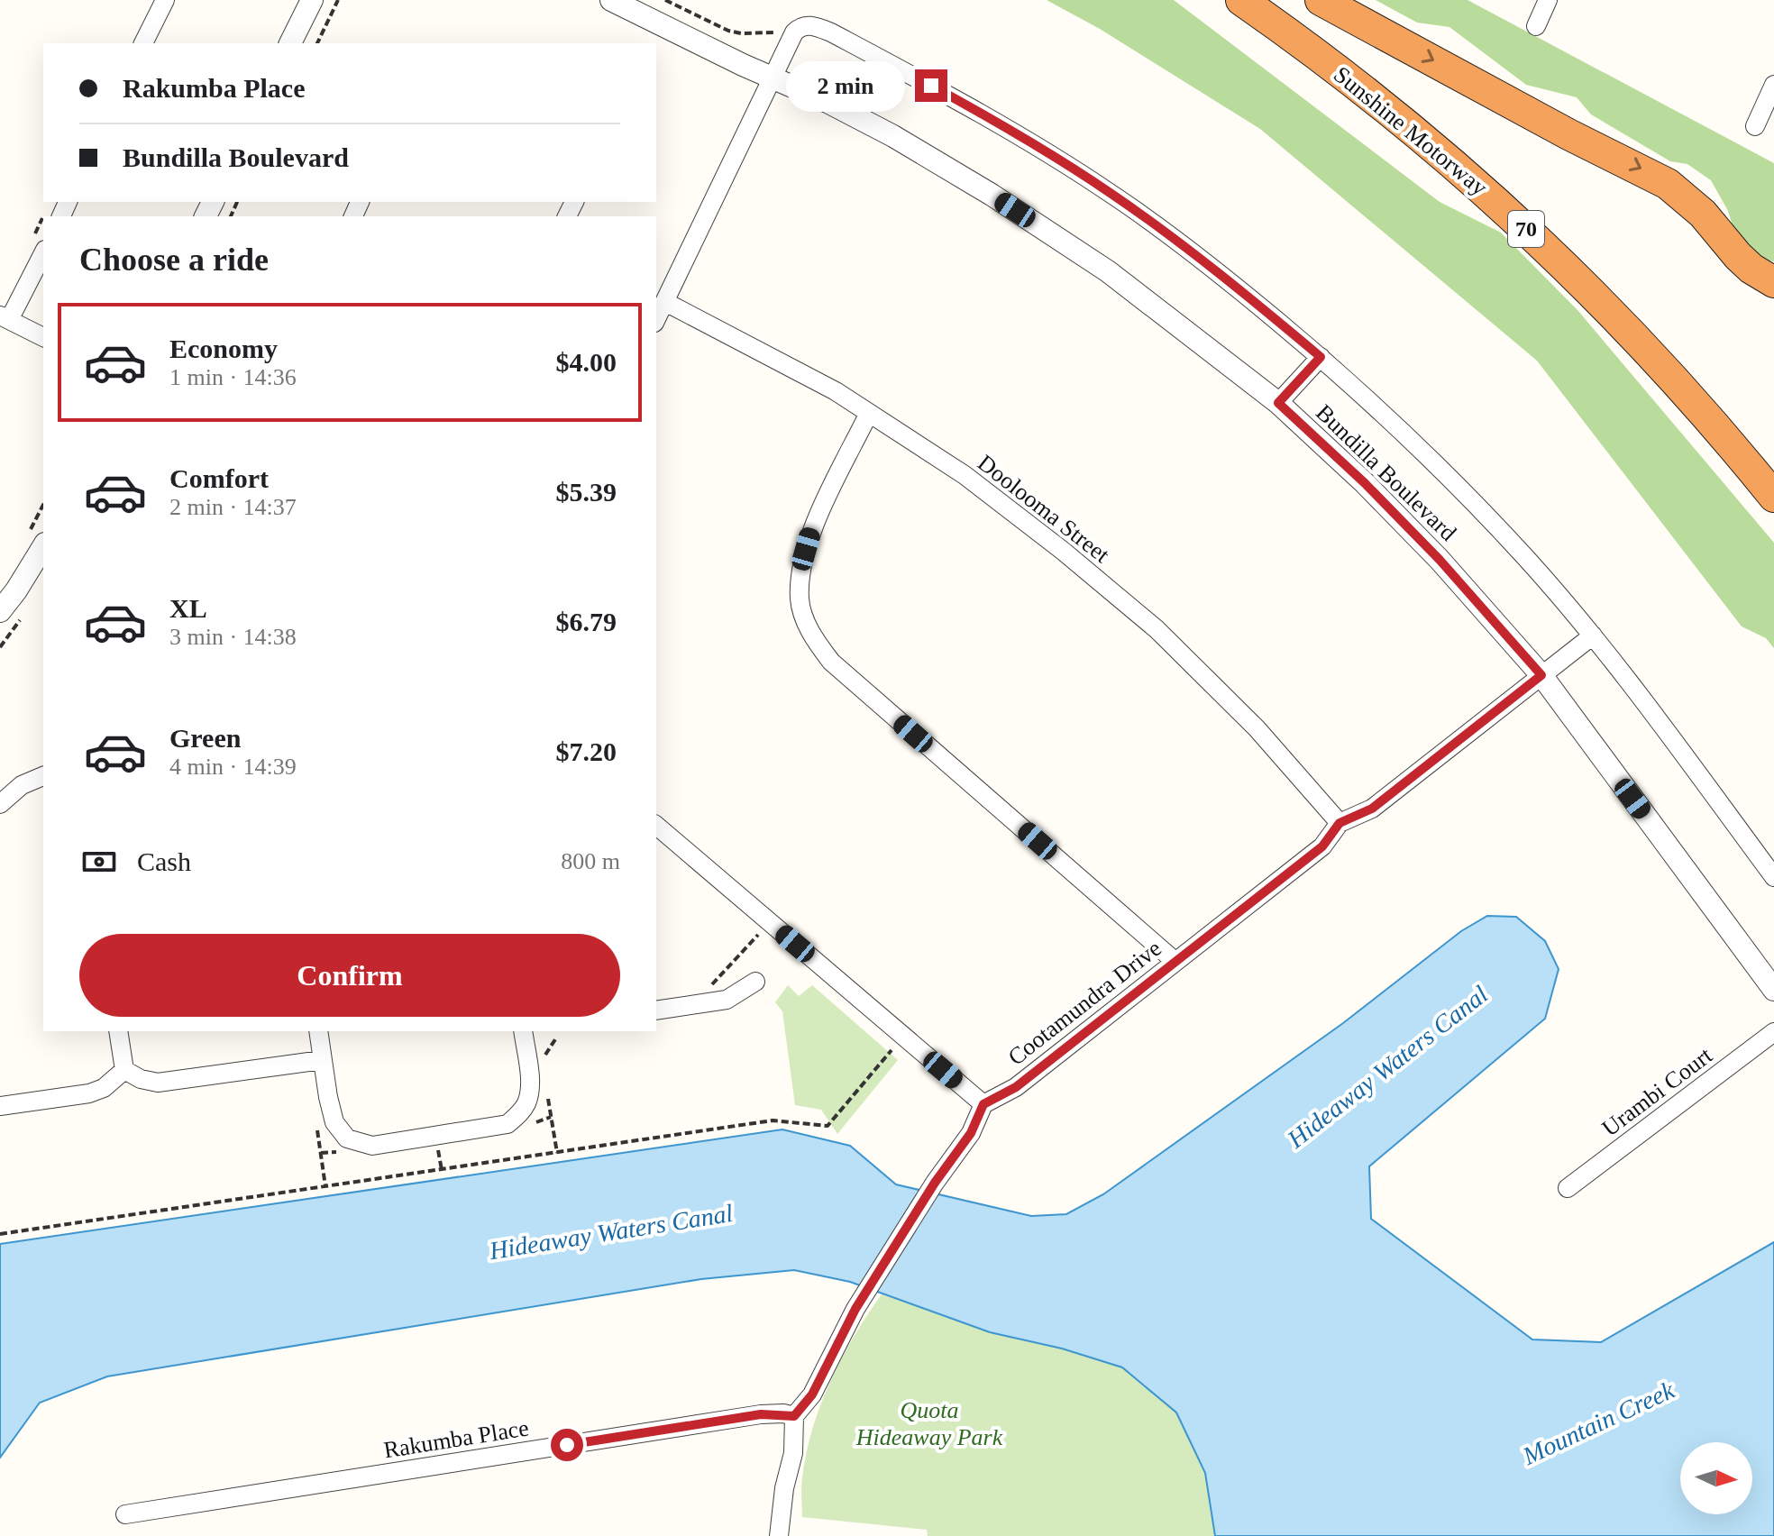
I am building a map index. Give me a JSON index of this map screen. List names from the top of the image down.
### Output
{
  "streets": {
    "highway": ["Sunshine Motorway", "70"],
    "street": [
      "Bundilla Boulevard",
      "Doolooma Street",
      "Cootamundra Drive",
      "Urambi Court",
      "Rakumba Place"
    ]
  },
  "crossings": [
    ["Bundilla Boulevard", "Cootamundra Drive"],
    ["Doolooma Street", "Cootamundra Drive"]
  ],
  "water": ["Hideaway Waters Canal", "Mountain Creek"],
  "parks": ["Quota Hideaway Park"],
  "north": "right",
  "page": {
    "banner": ["Rakumba Place", "Bundilla Boulevard"],
    "bubble": "2 min",
    "heading": "Choose a ride",
    "list": [
      {
        "name": "Economy",
        "note": "1 min · 14:36",
        "value": "$4.00"
      },
      {
        "name": "Comfort",
        "note": "2 min · 14:37",
        "value": "$5.39"
      },
      {
        "name": "XL",
        "note": "3 min · 14:38",
        "value": "$6.79"
      },
      {
        "name": "Green",
        "note": "4 min · 14:39",
        "value": "$7.20"
      }
    ],
    "pay": ["Cash", "800 m"],
    "buttons": "Confirm"
  }
}
